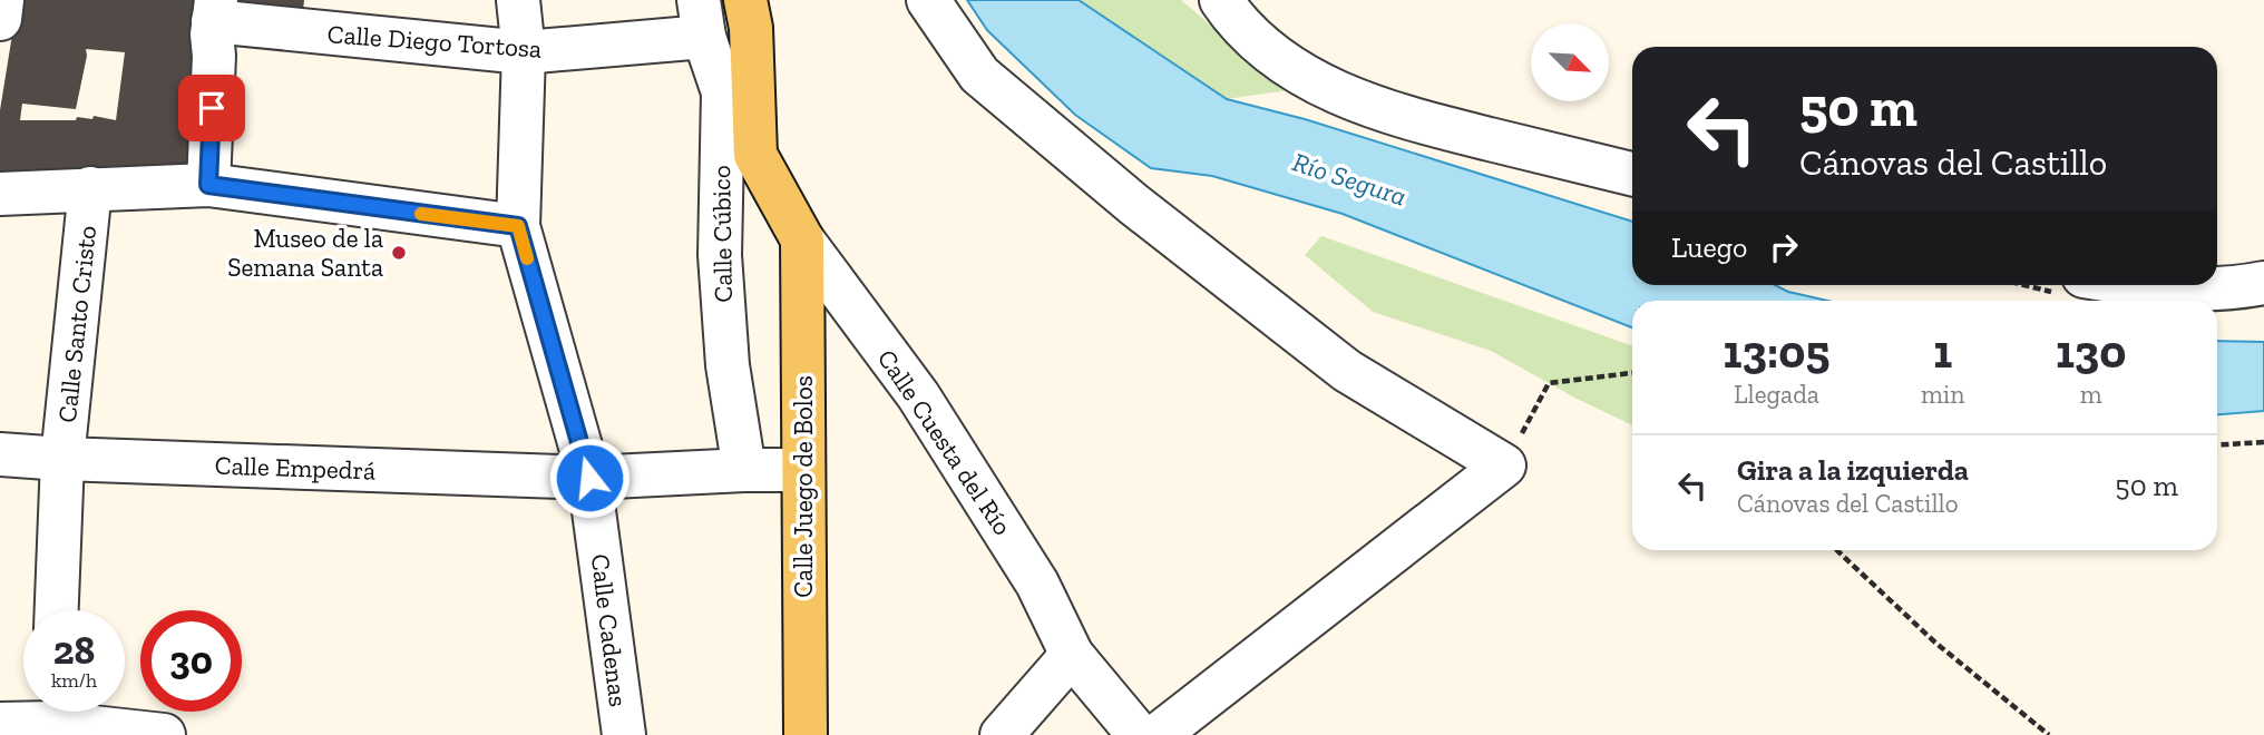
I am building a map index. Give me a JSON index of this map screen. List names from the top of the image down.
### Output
{
  "streets": {
    "main road": ["Calle Juego de Bolos"],
    "street": [
      "Calle Diego Tortosa",
      "Calle Cúbico",
      "Calle Santo Cristo",
      "Calle Cuesta del Río",
      "Calle Empedrá",
      "Calle Cadenas"
    ]
  },
  "crossings": [
    ["Calle Diego Tortosa", "Calle Cúbico"],
    ["Calle Diego Tortosa", "Calle Cadenas"],
    ["Calle Cúbico", "Calle Empedrá"],
    ["Calle Santo Cristo", "Calle Empedrá"],
    ["Calle Cuesta del Río", "Calle Juego de Bolos"],
    ["Calle Empedrá", "Calle Juego de Bolos"],
    ["Calle Empedrá", "Calle Cadenas"]
  ],
  "water": ["Río Segura"],
  "places": ["Museo de la Semana Santa"],
  "north": "bottom right",
  "page": {
    "turn": ["50 m", "Cánovas del Castillo"],
    "then": "Luego",
    "eta": [
      "13:05",
      "Llegada",
      "1",
      "min",
      "130",
      "m"
    ],
    "list": [
      {
        "name": "Gira a la izquierda",
        "note": "Cánovas del Castillo",
        "value": "50 m"
      }
    ],
    "speed": "28 km/h",
    "limit": "30"
  }
}
